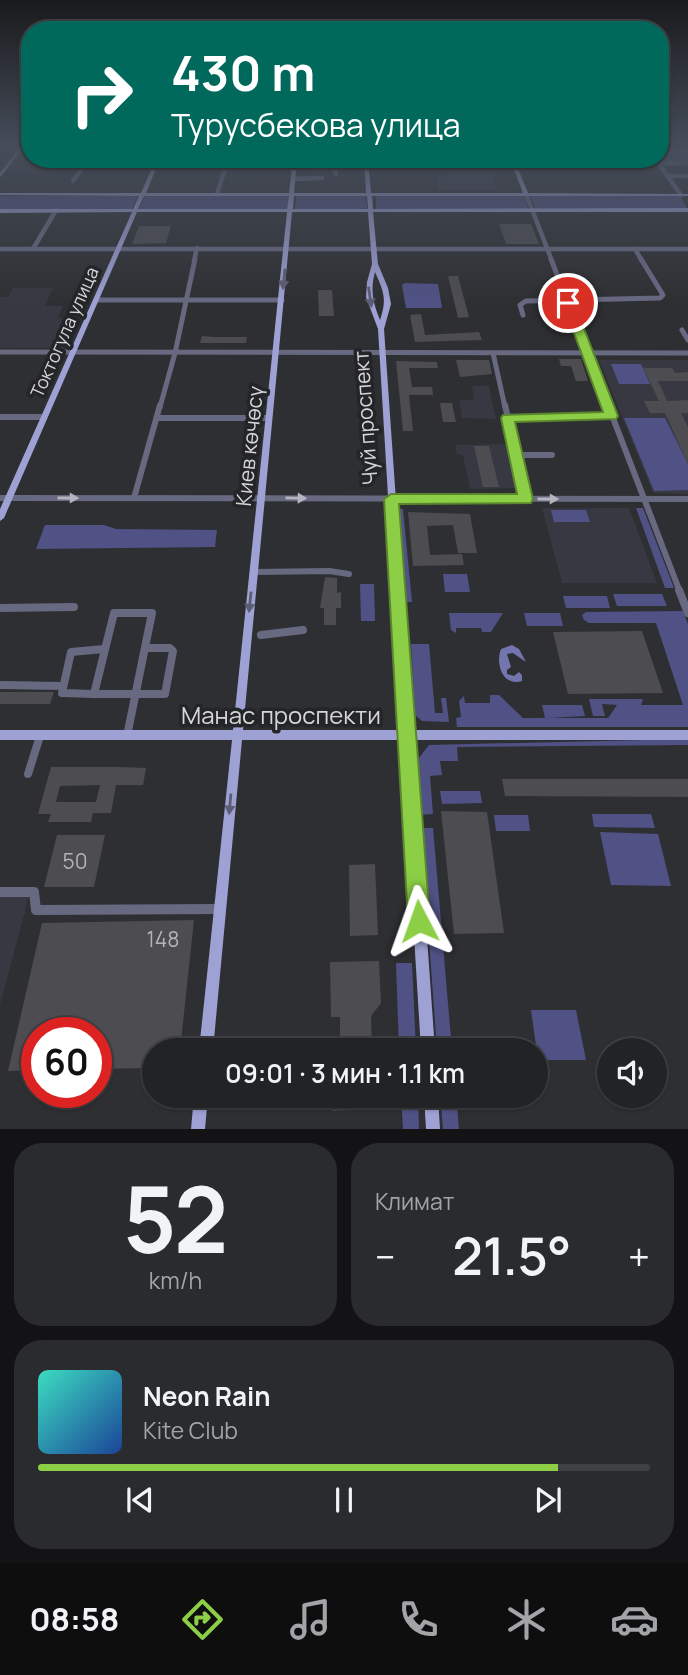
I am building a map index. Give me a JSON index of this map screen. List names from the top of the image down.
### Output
{
  "streets": {
    "main road": [
      "Токтогула улица",
      "Чуй проспект",
      "Киев көчөсү",
      "Манас проспекти"
    ]
  },
  "crossings": [
    ["Чуй проспект", "Манас проспекти"],
    ["Киев көчөсү", "Манас проспекти"]
  ],
  "one_way": ["Киев көчөсү"],
  "house_numbers": ["50", "148"],
  "page": {
    "turn": ["430 m", "Турусбекова улица"],
    "limit": "60",
    "trip": "09:01 · 3 мин · 1.1 km",
    "tile": [
      ["52", "km/h"],
      "Климат"
    ],
    "heat": ["−", "21.5°", "+"],
    "song": ["Neon Rain", "Kite Club"],
    "tabs": "08:58"
  }
}
